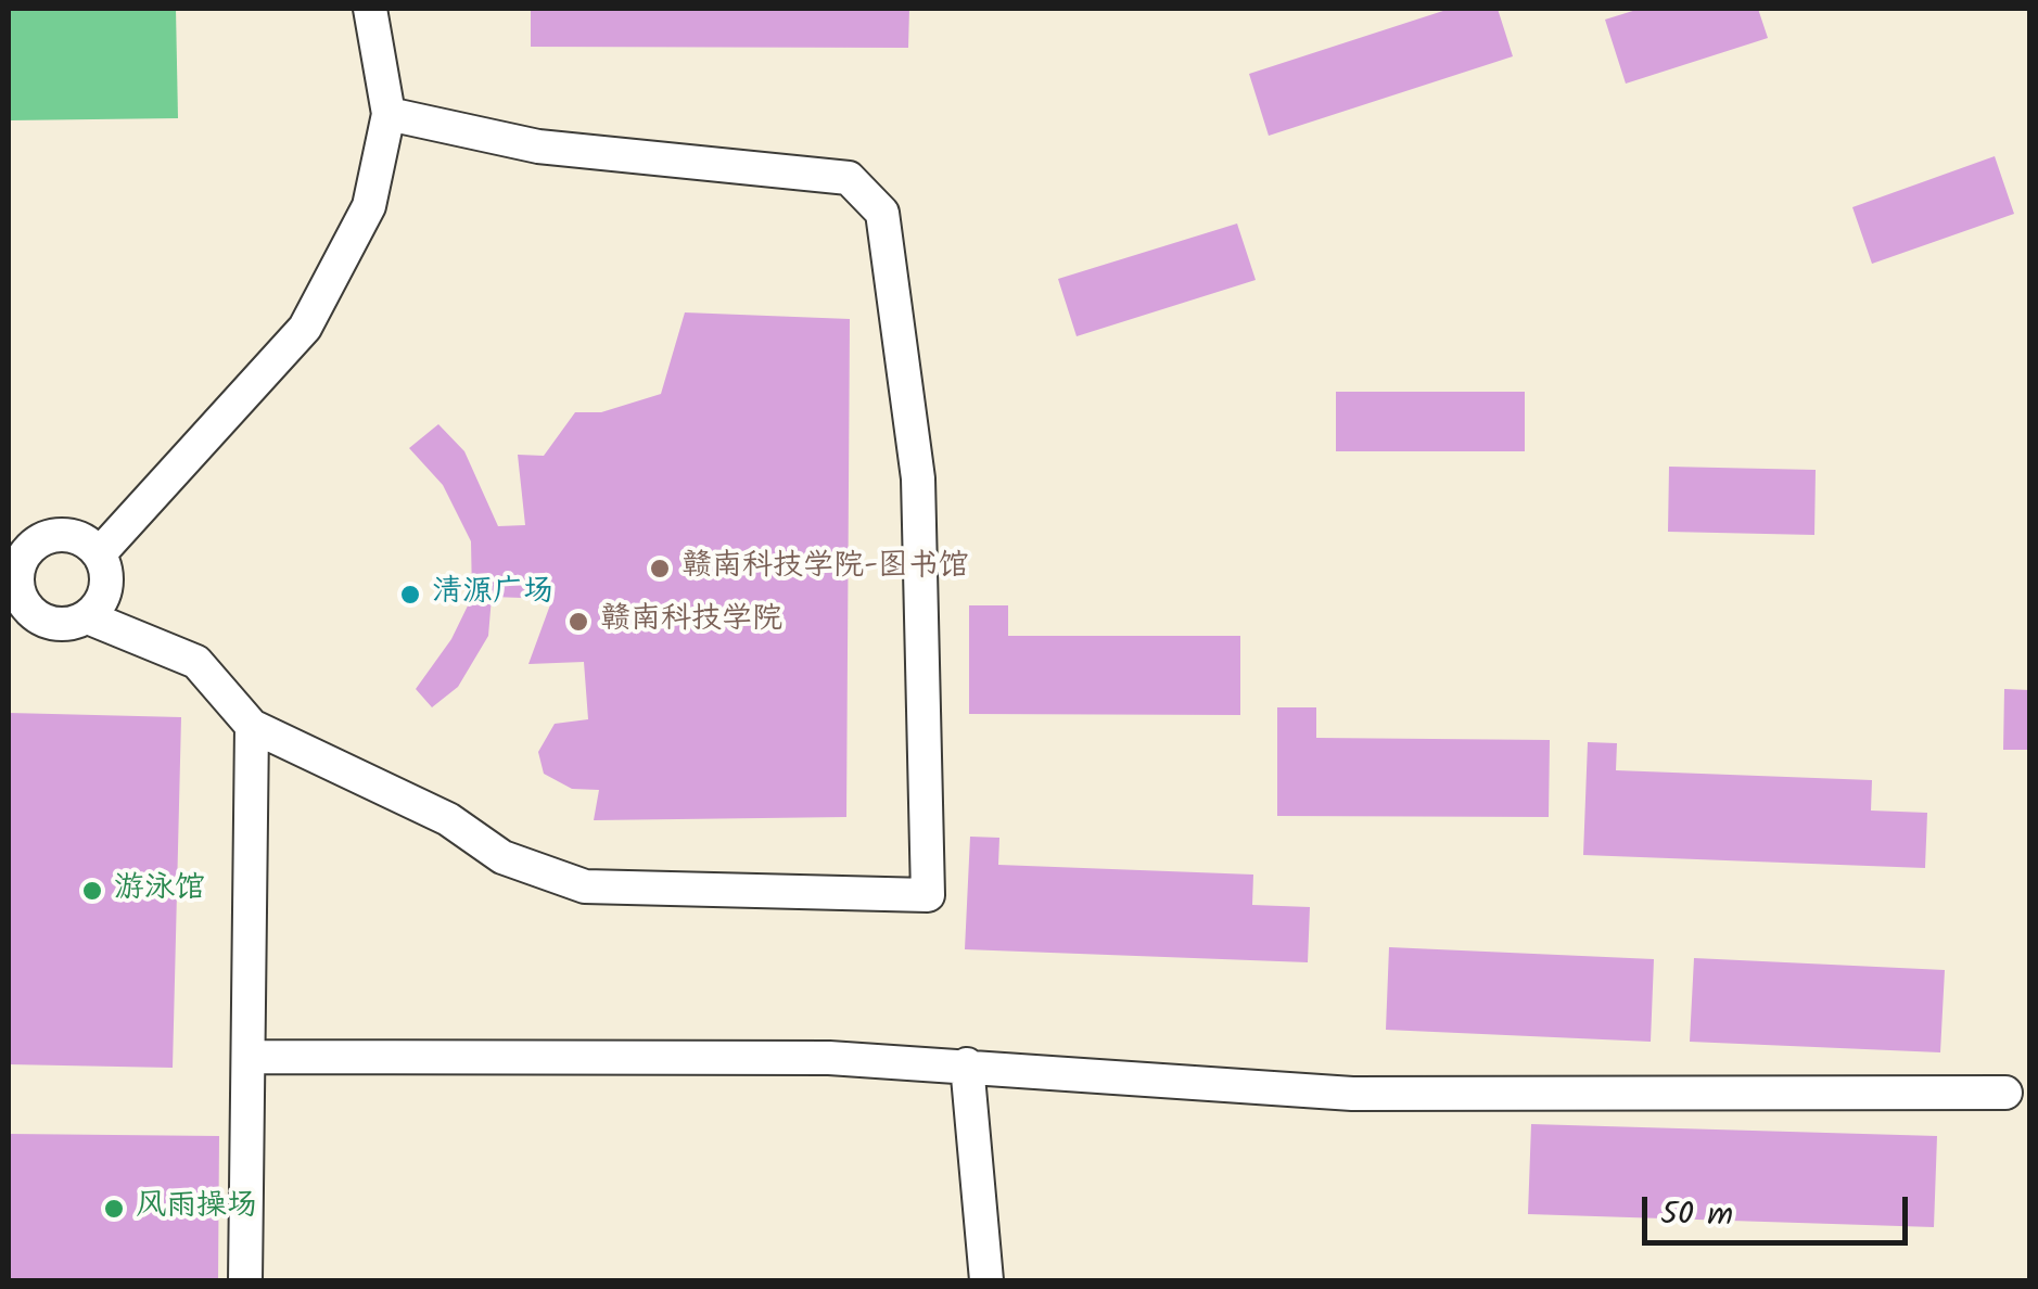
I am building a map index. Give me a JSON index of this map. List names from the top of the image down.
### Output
{
  "places": [
    "赣南科技学院-图书馆",
    "清源广场",
    "赣南科技学院",
    "游泳馆",
    "风雨操场"
  ],
  "scale_bar": "50 m"
}
